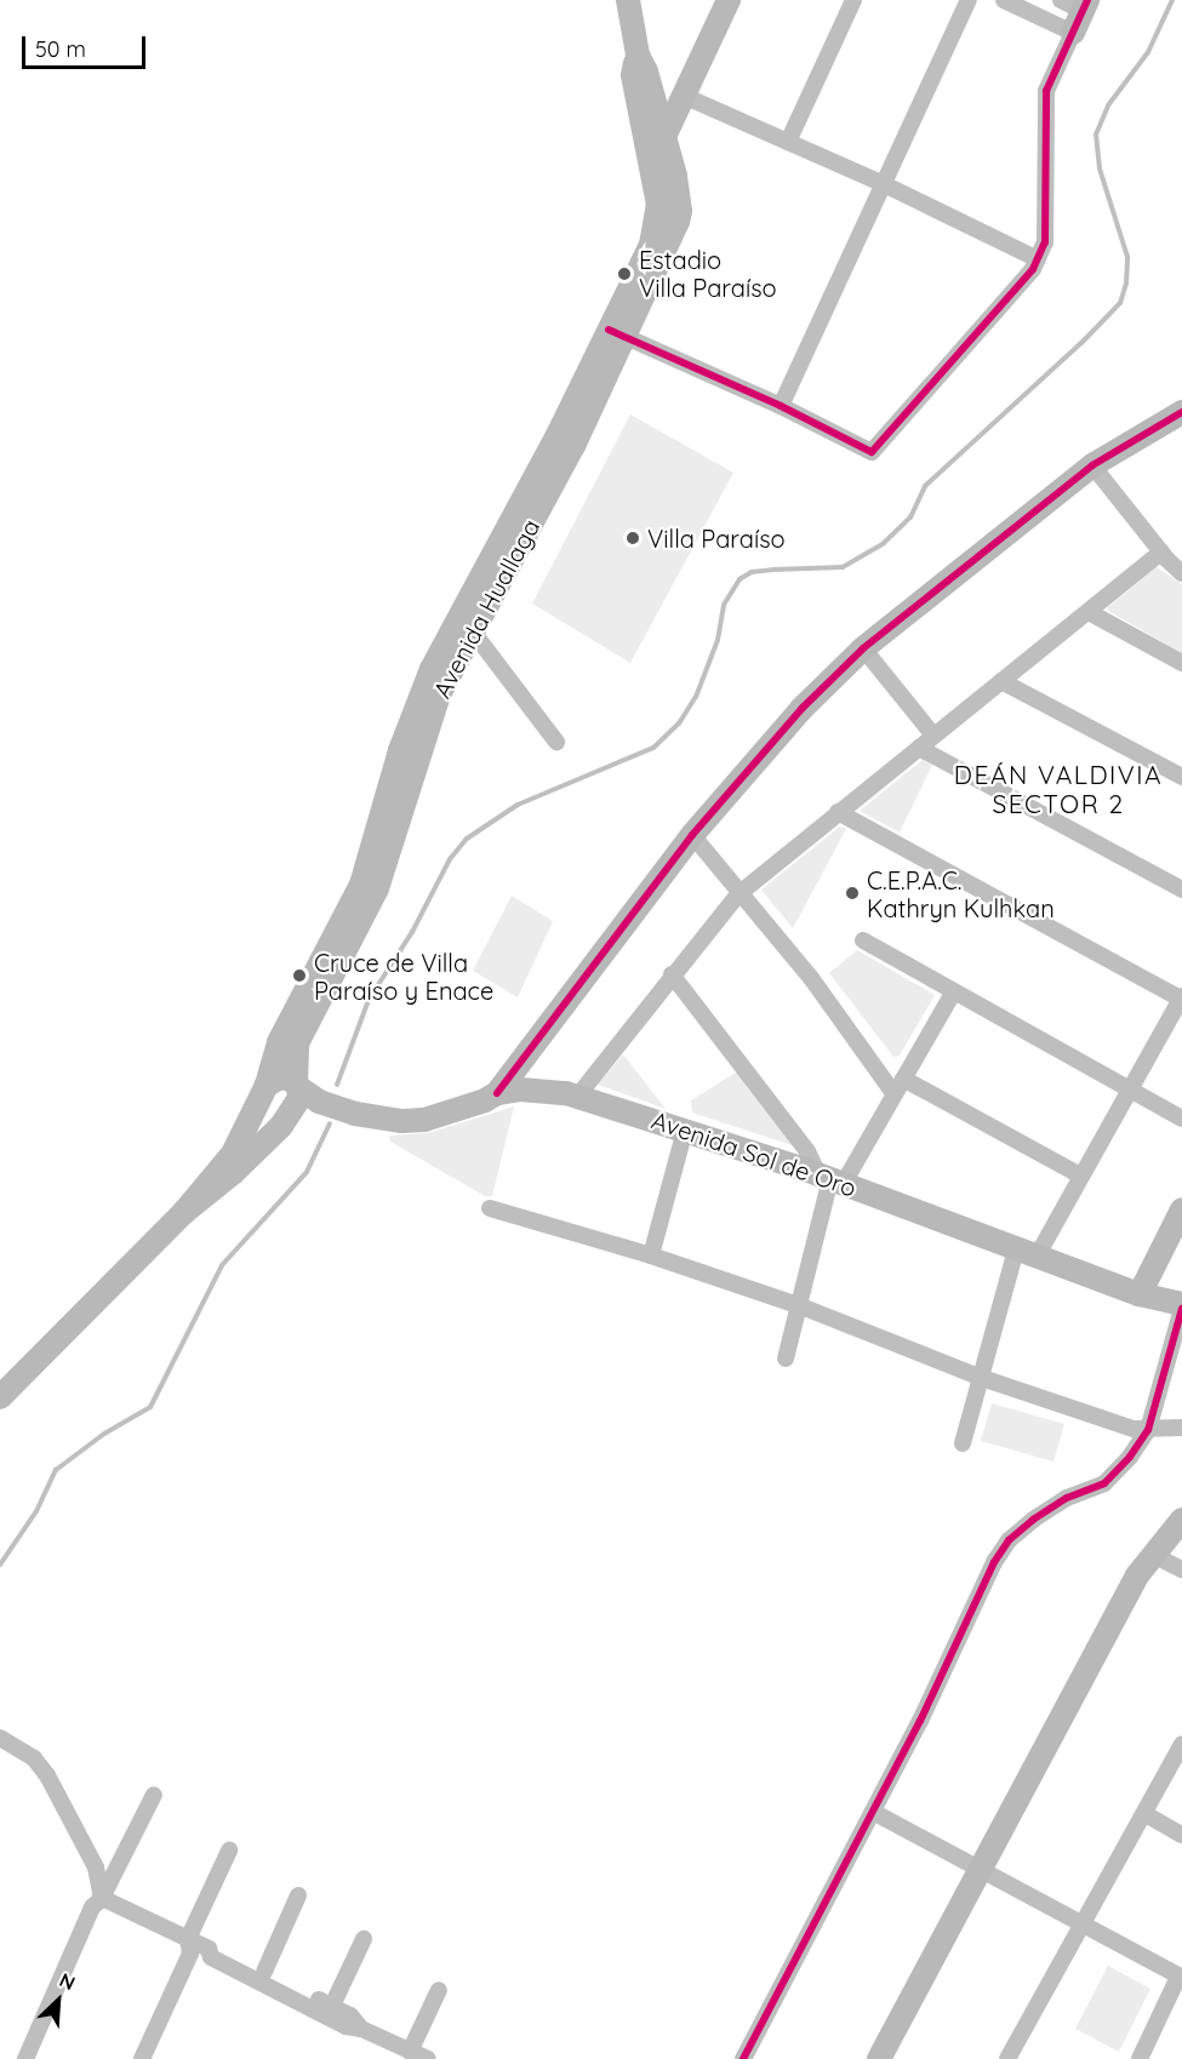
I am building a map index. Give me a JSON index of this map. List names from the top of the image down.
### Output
{
  "streets": {
    "main road": ["Avenida Huallaga", "Avenida Sol de Oro"]
  },
  "crossings": [
    ["Avenida Huallaga", "Avenida Sol de Oro"]
  ],
  "districts": ["DEÁN VALDIVIA SECTOR 2"],
  "places": [
    "Estadio Villa Paraíso",
    "Villa Paraíso",
    "C.E.P.A.C. Kathryn Kulhkan",
    "Cruce de Villa Paraíso y Enace"
  ],
  "scale_bar": "50 m",
  "north": "top right"
}
